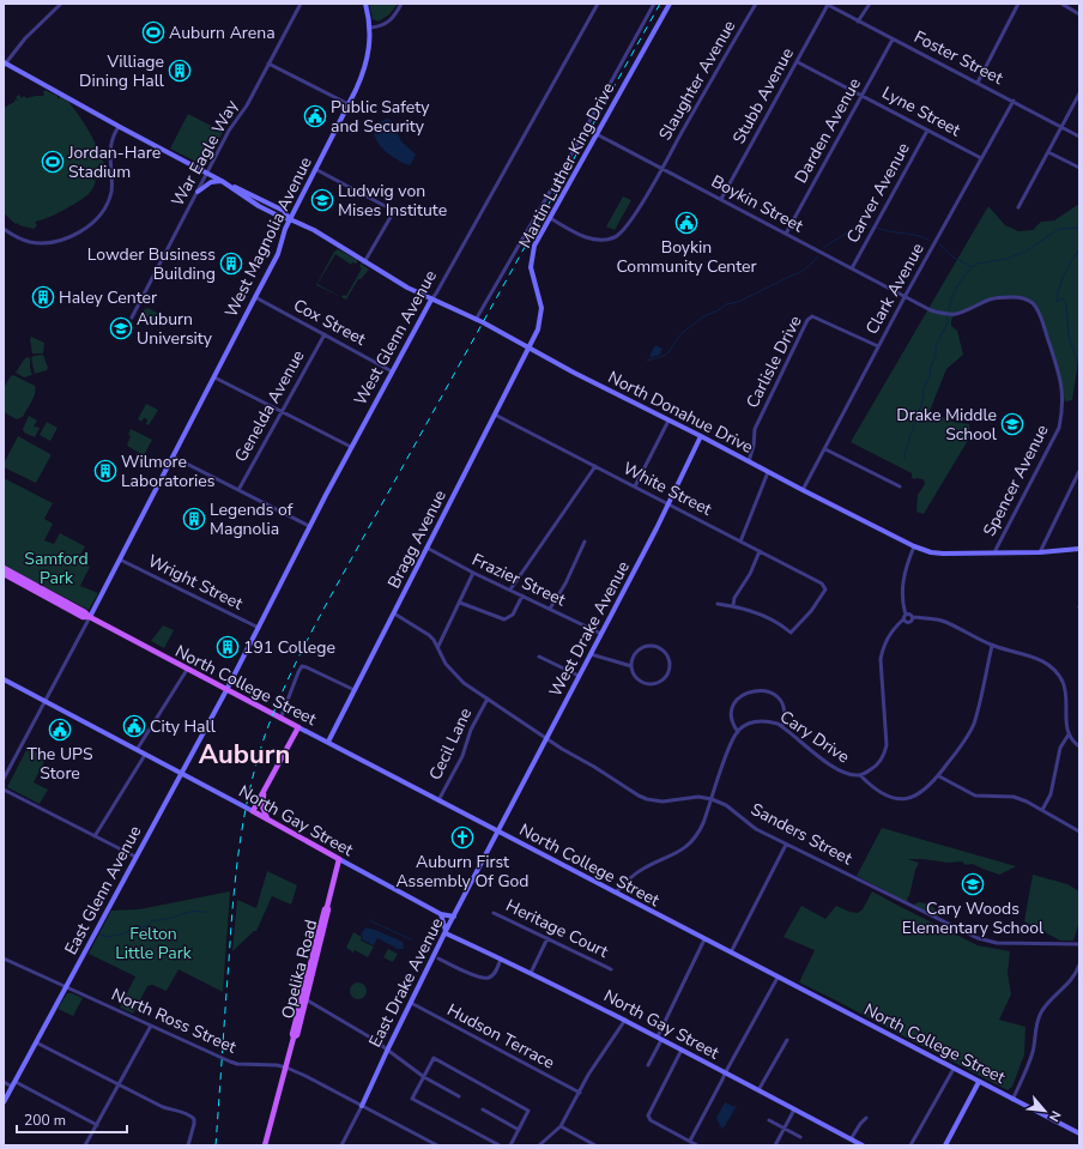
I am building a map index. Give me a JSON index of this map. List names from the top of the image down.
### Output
{
  "streets": {
    "main road": ["North College Street", "North Gay Street", "Opelika Road"],
    "street": [
      "Foster Street",
      "Slaughter Avenue",
      "Stubb Avenue",
      "Lyne Street",
      "Darden Avenue",
      "War Eagle Way",
      "Martin Luther King Drive",
      "Carver Avenue",
      "Boykin Street",
      "West Magnolia Avenue",
      "Clark Avenue",
      "Cox Street",
      "West Glenn Avenue",
      "Carlisle Drive",
      "Genelda Avenue",
      "North Donahue Drive",
      "Spencer Avenue",
      "White Street",
      "Bragg Avenue",
      "Frazier Street",
      "Wright Street",
      "West Drake Avenue",
      "Cary Drive",
      "Cecil Lane",
      "Sanders Street",
      "East Glenn Avenue",
      "Heritage Court",
      "East Drake Avenue",
      "North Ross Street",
      "Hudson Terrace"
    ]
  },
  "crossings": [
    ["Foster Street", "Stubb Avenue"],
    ["Foster Street", "Darden Avenue"],
    ["Foster Street", "Clark Avenue"],
    ["Slaughter Avenue", "Martin Luther King Drive"],
    ["Slaughter Avenue", "Boykin Street"],
    ["Stubb Avenue", "Lyne Street"],
    ["Stubb Avenue", "Boykin Street"],
    ["Lyne Street", "Darden Avenue"],
    ["Lyne Street", "Carver Avenue"],
    ["Lyne Street", "Clark Avenue"],
    ["Darden Avenue", "Boykin Street"],
    ["War Eagle Way", "North Donahue Drive"],
    ["Martin Luther King Drive", "Boykin Street"],
    ["Martin Luther King Drive", "North Donahue Drive"],
    ["Martin Luther King Drive", "Bragg Avenue"],
    ["Carver Avenue", "Boykin Street"],
    ["Boykin Street", "Clark Avenue"],
    ["Boykin Street", "Spencer Avenue"],
    ["West Magnolia Avenue", "Cox Street"],
    ["West Magnolia Avenue", "North Donahue Drive"],
    ["West Magnolia Avenue", "Wright Street"],
    ["West Magnolia Avenue", "North College Street"],
    ["Clark Avenue", "Carlisle Drive"],
    ["Clark Avenue", "North Donahue Drive"],
    ["Clark Avenue", "Spencer Avenue"],
    ["Cox Street", "West Glenn Avenue"],
    ["Cox Street", "Genelda Avenue"],
    ["West Glenn Avenue", "North Donahue Drive"],
    ["West Glenn Avenue", "Wright Street"],
    ["West Glenn Avenue", "North College Street"],
    ["West Glenn Avenue", "East Glenn Avenue"],
    ["Carlisle Drive", "North Donahue Drive"],
    ["North Donahue Drive", "Spencer Avenue"],
    ["North Donahue Drive", "Bragg Avenue"],
    ["North Donahue Drive", "West Drake Avenue"],
    ["White Street", "Bragg Avenue"],
    ["White Street", "West Drake Avenue"],
    ["Bragg Avenue", "Frazier Street"],
    ["Bragg Avenue", "North College Street"],
    ["Bragg Avenue", "Sanders Street"],
    ["Frazier Street", "West Drake Avenue"],
    ["West Drake Avenue", "North College Street"],
    ["West Drake Avenue", "Sanders Street"],
    ["West Drake Avenue", "East Drake Avenue"],
    ["North College Street", "Cecil Lane"],
    ["North College Street", "East Glenn Avenue"],
    ["North College Street", "East Drake Avenue"],
    ["Cecil Lane", "Sanders Street"],
    ["North Gay Street", "East Glenn Avenue"],
    ["North Gay Street", "Opelika Road"],
    ["North Gay Street", "East Drake Avenue"],
    ["East Glenn Avenue", "North Ross Street"],
    ["Opelika Road", "North Ross Street"],
    ["East Drake Avenue", "North Ross Street"],
    ["East Drake Avenue", "Hudson Terrace"]
  ],
  "districts": ["Auburn"],
  "parks": ["Samford Park", "Felton Little Park"],
  "places": {
    "sports": ["Auburn Arena", "Jordan-Hare Stadium"],
    "building": [
      "Villiage Dining Hall",
      "Lowder Business Building",
      "Haley Center",
      "Wilmore Laboratories",
      "Legends of Magnolia",
      "191 College"
    ],
    "public building": [
      "Public Safety and Security",
      "Boykin Community Center",
      "City Hall",
      "The UPS Store"
    ],
    "school or university": [
      "Ludwig von Mises Institute",
      "Auburn University",
      "Drake Middle School",
      "Cary Woods Elementary School"
    ],
    "church": ["Auburn First Assembly Of God"]
  },
  "scale_bar": "200 m",
  "north": "bottom right"
}
